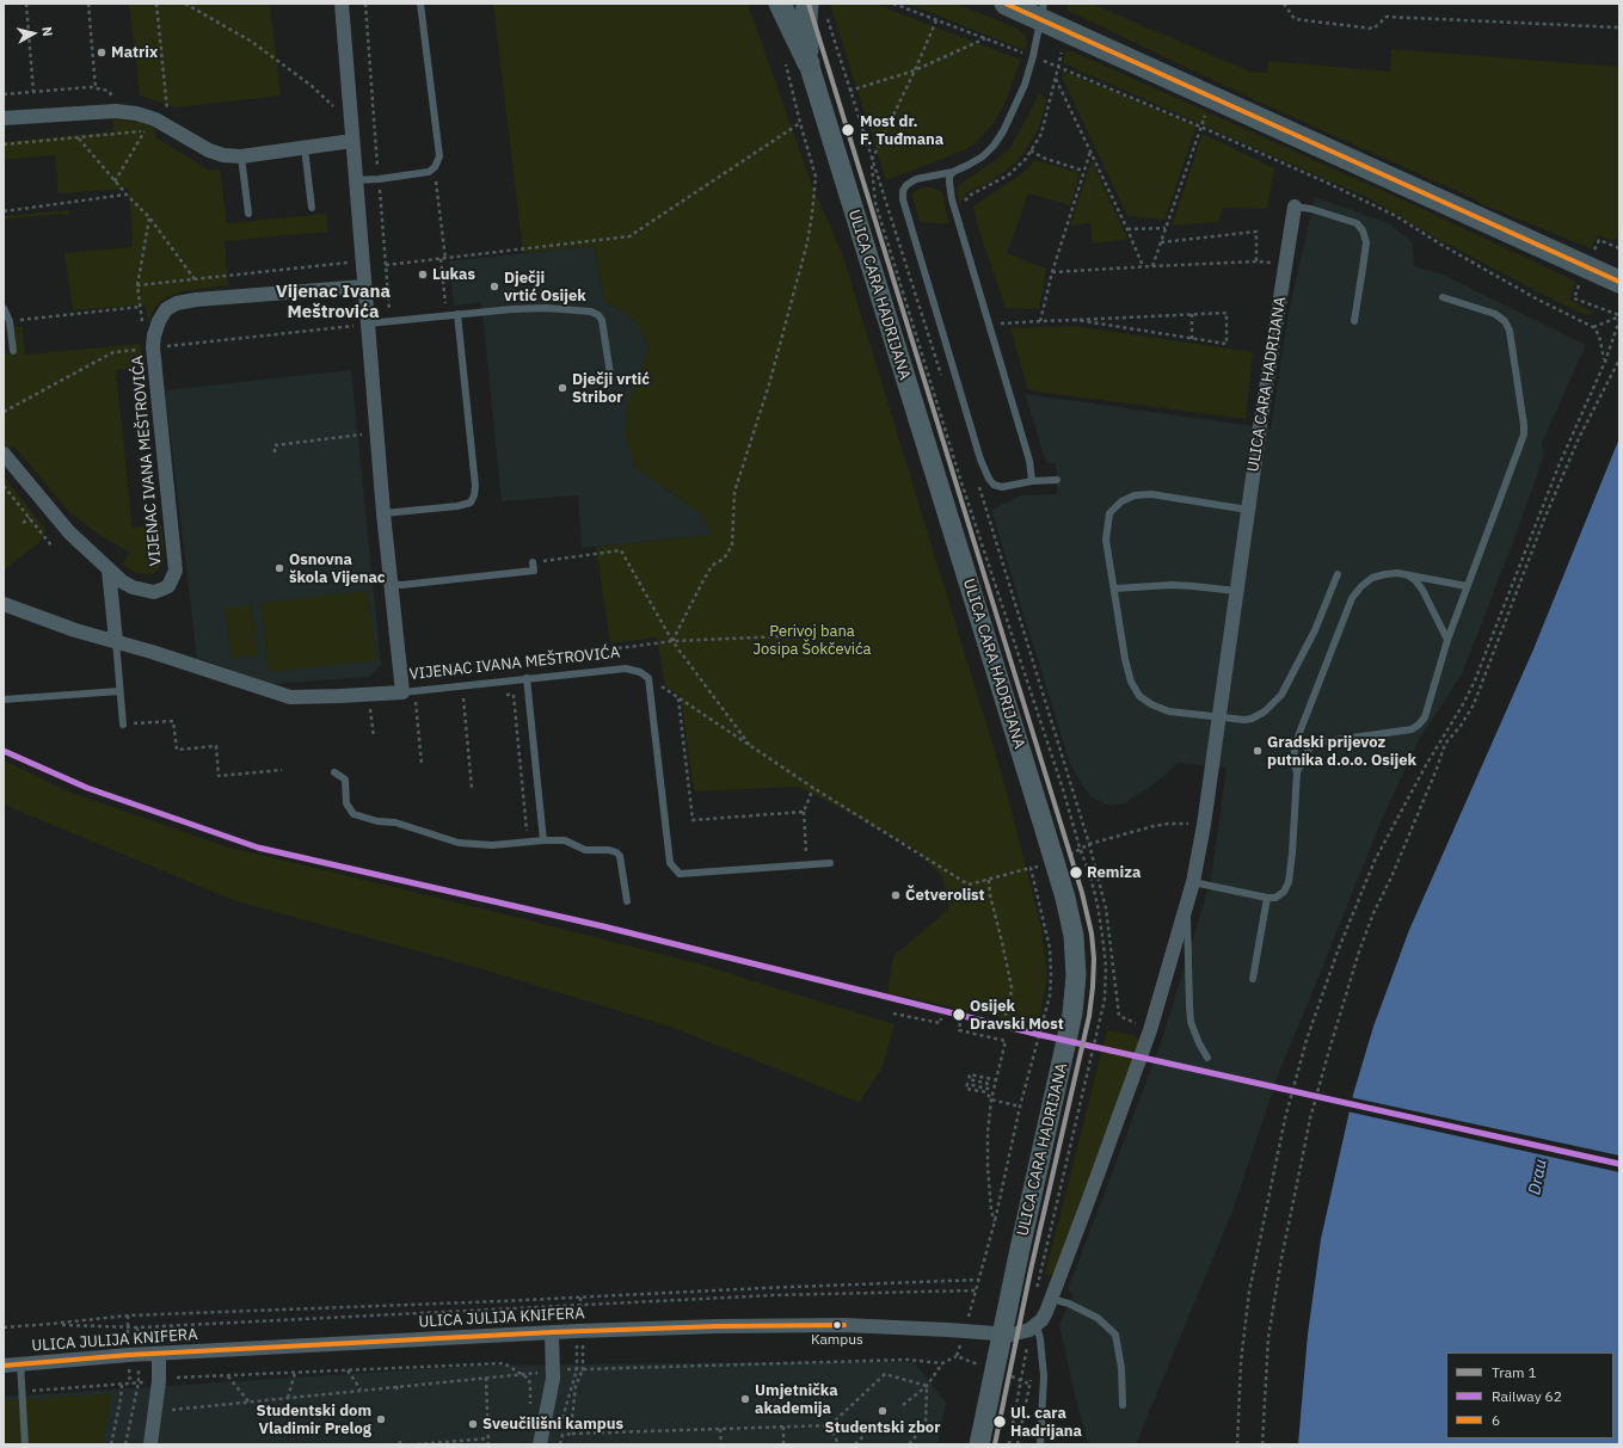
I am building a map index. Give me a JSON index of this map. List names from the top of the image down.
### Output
{
  "streets": {
    "main road": ["ULICA CARA HADRIJANA"],
    "street": ["VIJENAC IVANA MEŠTROVIĆA", "ULICA JULIJA KNIFERA"]
  },
  "crossings": [
    ["ULICA CARA HADRIJANA", "ULICA JULIJA KNIFERA"]
  ],
  "districts": ["Vijenac Ivana Meštrovića"],
  "water": ["Drau"],
  "parks": ["Perivoj bana Josipa Šokčevića"],
  "places": [
    "Matrix",
    "Most dr. F. Tuđmana",
    "Lukas",
    "Dječji vrtić Osijek",
    "Dječji vrtić Stribor",
    "Osnovna škola Vijenac",
    "Gradski prijevoz putnika d.o.o. Osijek",
    "Remiza",
    "Četverolist",
    "Osijek Dravski Most",
    "Kampus",
    "Umjetnička akademija",
    "Studentski zbor",
    "Studentski dom Vladimir Prelog",
    "Ul. cara Hadrijana",
    "Sveučilišni kampus"
  ],
  "lines": ["tram line 1", "transit line 6", "rail line 62"],
  "legend": ["Tram 1", "Railway 62", "6"],
  "north": "right"
}
